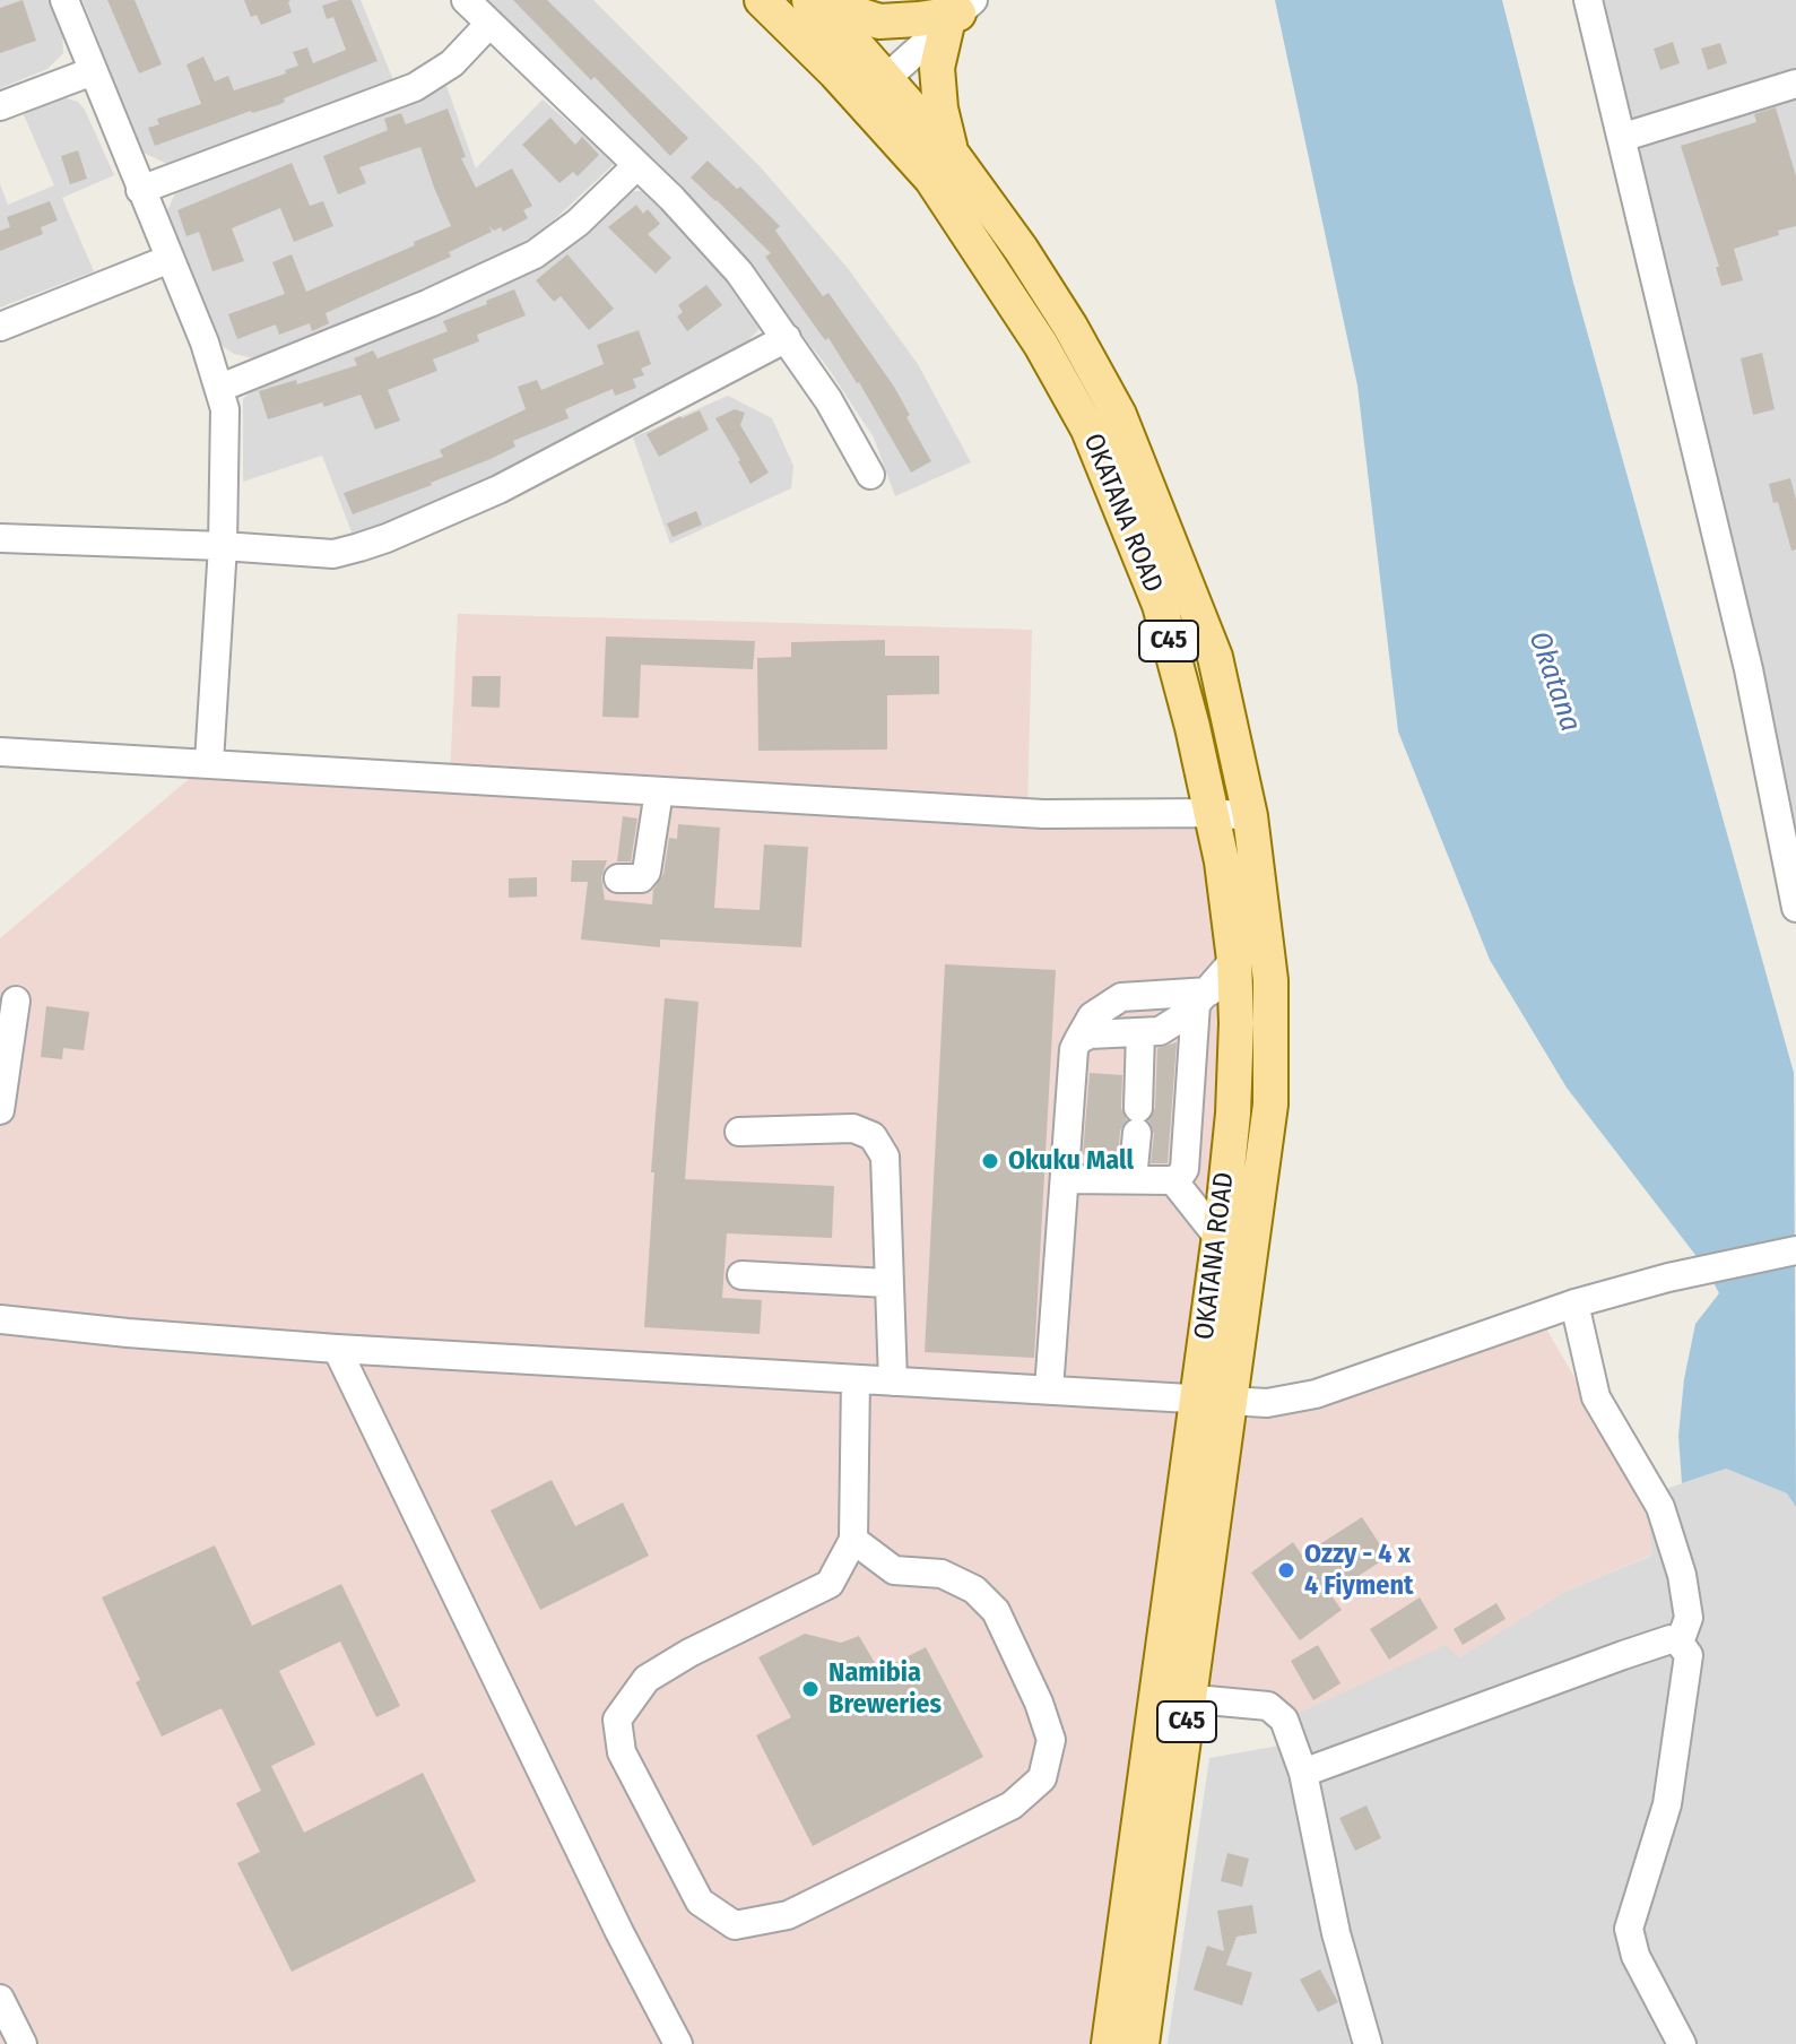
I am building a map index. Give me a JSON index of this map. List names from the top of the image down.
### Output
{
  "streets": {
    "main road": ["OKATANA ROAD", "C45"]
  },
  "crossings": [
    ["OKATANA ROAD", "C45"]
  ],
  "water": ["Okatana"],
  "places": ["Okuku Mall", "Ozzy - 4 x 4 Fiyment", "Namibia Breweries"]
}
